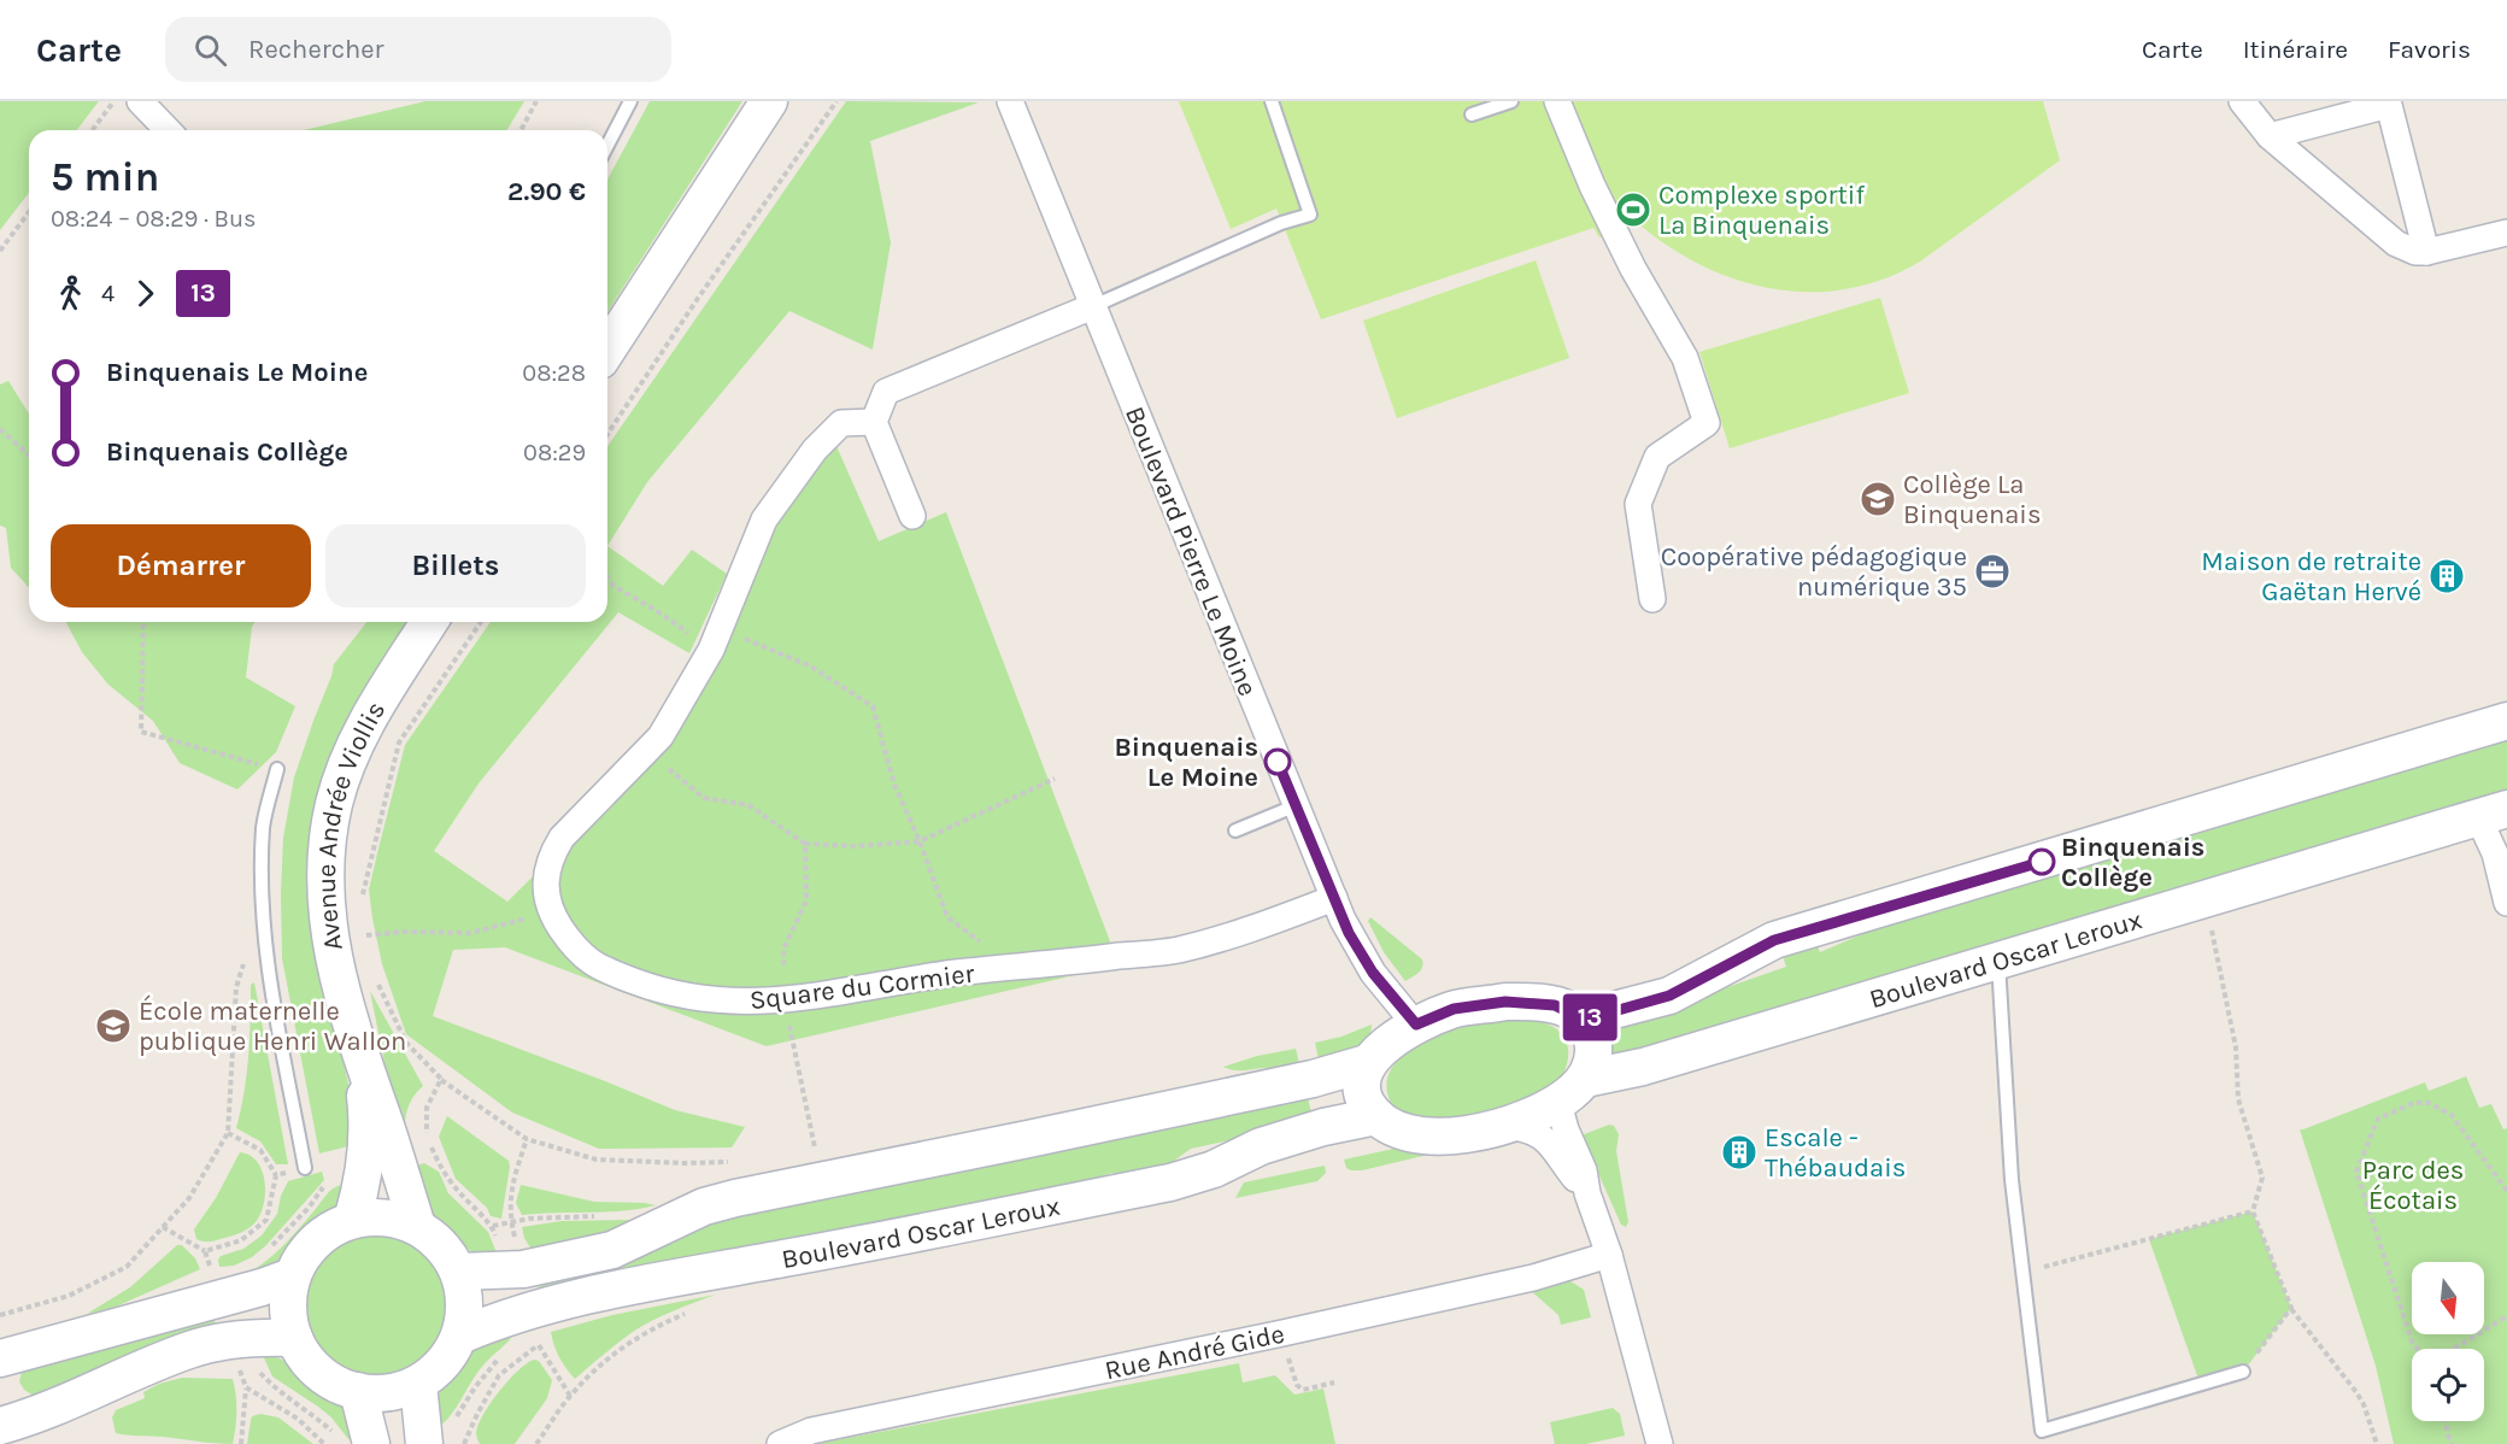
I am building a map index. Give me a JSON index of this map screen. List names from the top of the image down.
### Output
{
  "streets": {
    "main road": ["Avenue Andrée Viollis", "Boulevard Oscar Leroux"],
    "street": ["Boulevard Pierre Le Moine", "Square du Cormier", "Rue André Gide"]
  },
  "crossings": [
    ["Boulevard Pierre Le Moine", "Square du Cormier"],
    ["Avenue Andrée Viollis", "Boulevard Oscar Leroux"]
  ],
  "parks": ["Parc des Écotais"],
  "places": {
    "sports": ["Complexe sportif La Binquenais"],
    "school or university": ["Collège La Binquenais", "École maternelle publique Henri Wallon"],
    "office": ["Coopérative pédagogique numérique 35"],
    "building": ["Maison de retraite Gaëtan Hervé", "Escale - Thébaudais"],
    "other": ["Binquenais Le Moine", "Binquenais Collège"]
  },
  "lines": ["bus line 13"],
  "north": "bottom",
  "page": {
    "header": "Carte",
    "search": "Rechercher",
    "nav": ["Carte", "Itinéraire", "Favoris"],
    "on_map": "13",
    "heading": ["5 min", "08:24 – 08:29 · Bus", "2.90 €"],
    "legs": ["4", "13"],
    "list": [
      {
        "name": "Binquenais Le Moine",
        "value": "08:28"
      },
      {
        "name": "Binquenais Collège",
        "value": "08:29"
      }
    ],
    "buttons": ["Démarrer", "Billets"]
  }
}
